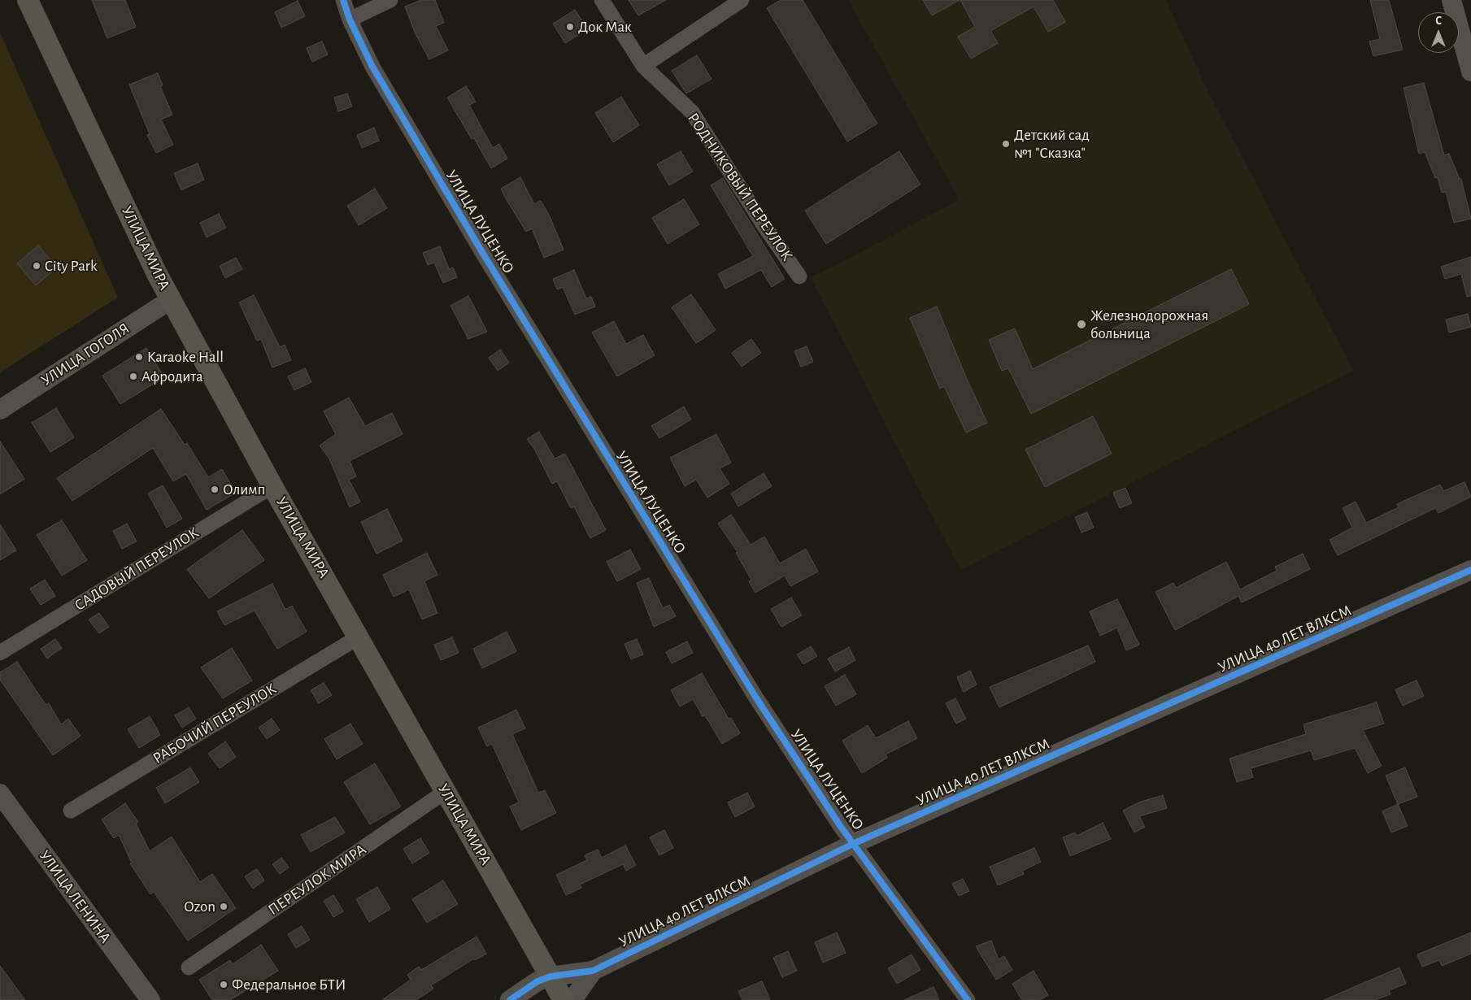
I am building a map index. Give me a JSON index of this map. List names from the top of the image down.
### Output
{
  "streets": {
    "main road": ["УЛИЦА МИРА"],
    "street": [
      "РОДНИКОВЫЙ ПЕРЕУЛОК",
      "УЛИЦА ЛУЦЕНКО",
      "УЛИЦА ГОГОЛЯ",
      "САДОВЫЙ ПЕРЕУЛОК",
      "УЛИЦА 40 ЛЕТ ВЛКСМ",
      "РАБОЧИЙ ПЕРЕУЛОК",
      "ПЕРЕУЛОК МИРА",
      "УЛИЦА ЛЕНИНА"
    ]
  },
  "crossings": [
    ["УЛИЦА ЛУЦЕНКО", "УЛИЦА 40 ЛЕТ ВЛКСМ"],
    ["УЛИЦА МИРА", "УЛИЦА ГОГОЛЯ"],
    ["УЛИЦА МИРА", "САДОВЫЙ ПЕРЕУЛОК"],
    ["УЛИЦА МИРА", "УЛИЦА 40 ЛЕТ ВЛКСМ"],
    ["УЛИЦА МИРА", "РАБОЧИЙ ПЕРЕУЛОК"],
    ["УЛИЦА МИРА", "ПЕРЕУЛОК МИРА"]
  ],
  "places": [
    "Док Мак",
    "Детский сад №1 \"Сказка\"",
    "City Park",
    "Железнодорожная больница",
    "Karaoke Hall",
    "Афродита",
    "Олимп",
    "Ozon",
    "Федеральное БТИ"
  ],
  "north": "top"
}
